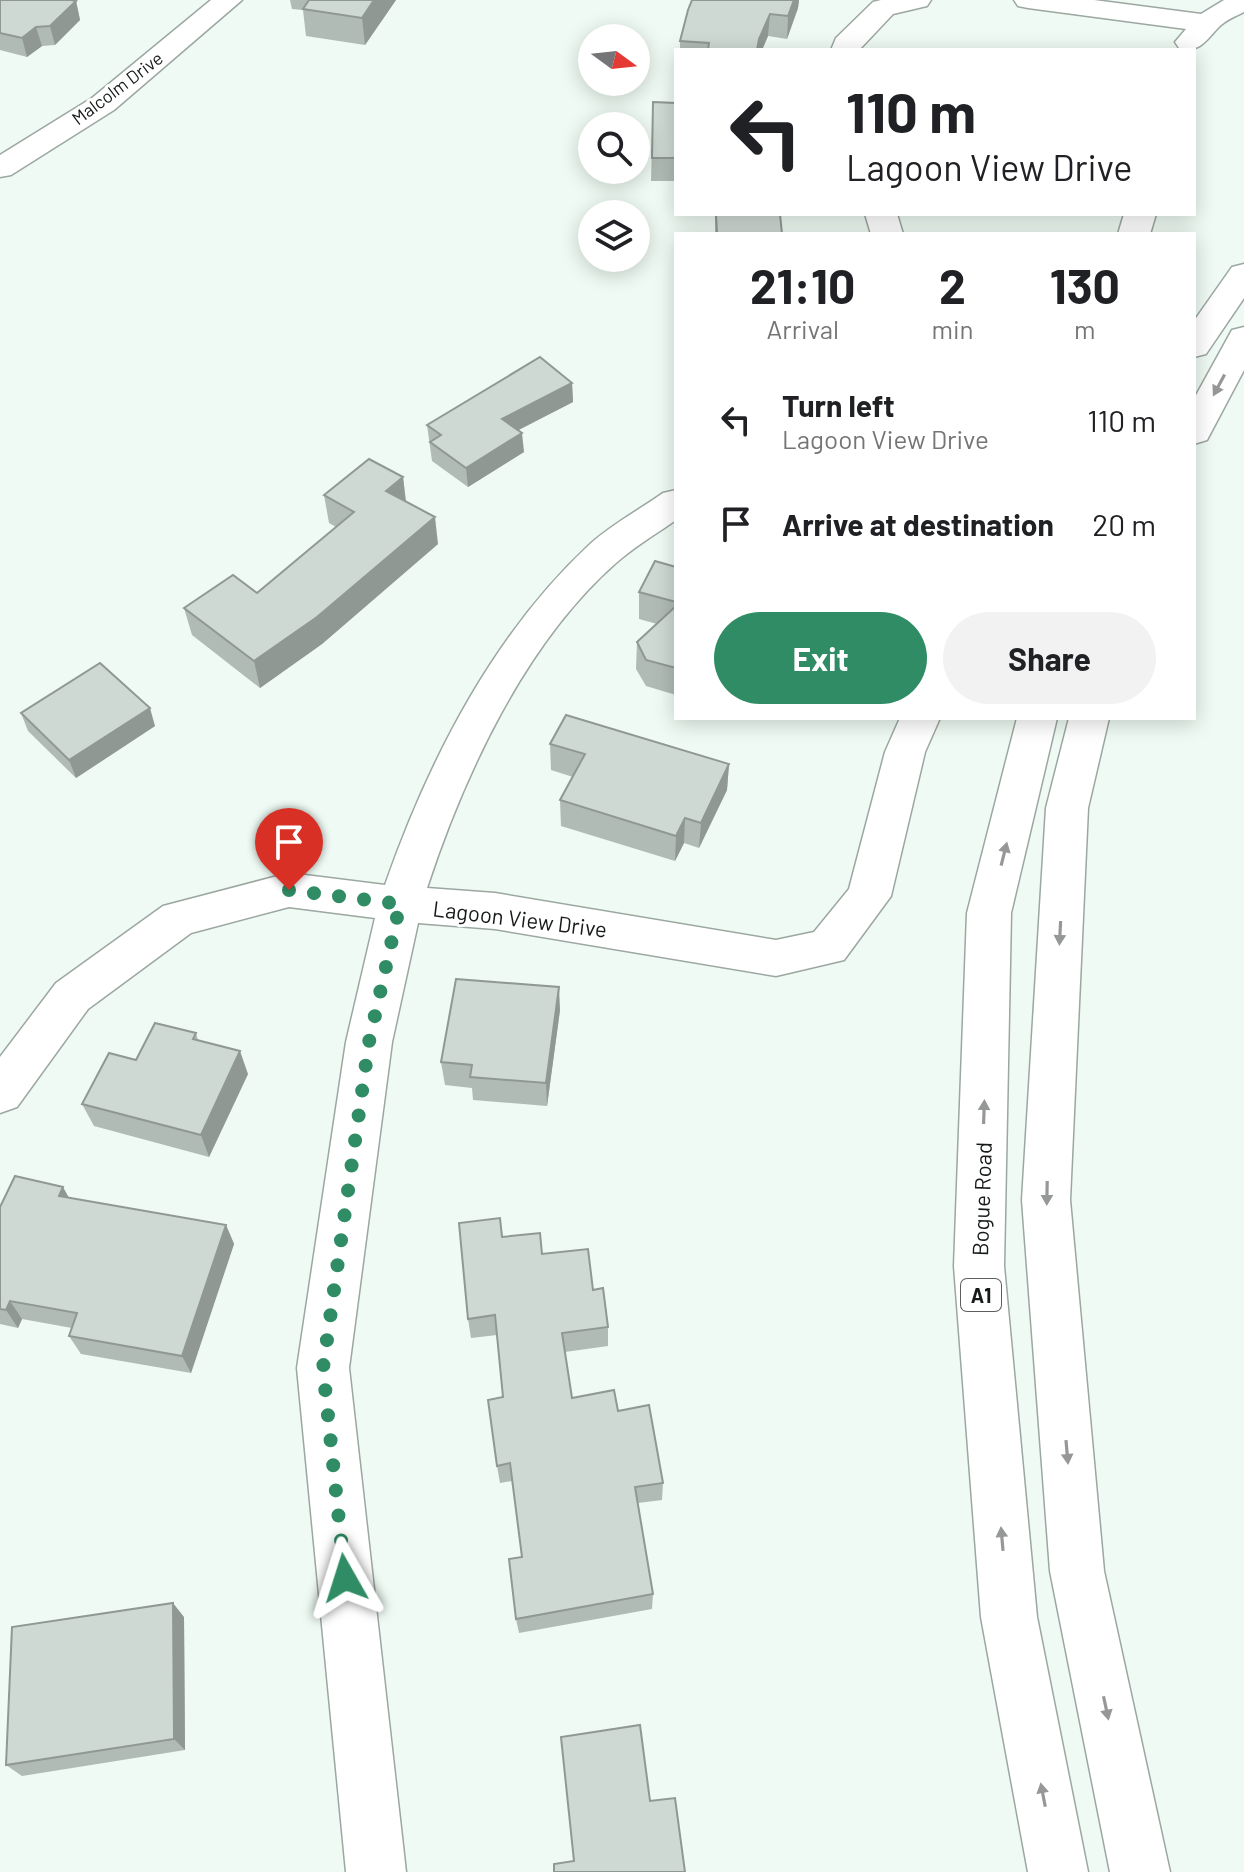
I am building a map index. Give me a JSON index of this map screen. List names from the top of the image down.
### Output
{
  "streets": {
    "street": [
      "Malcolm Drive",
      "Lagoon View Drive",
      "Bogue Road",
      "A1"
    ]
  },
  "north": "right",
  "page": {
    "turn": ["110 m", "Lagoon View Drive"],
    "eta": [
      "21:10",
      "Arrival",
      "2",
      "min",
      "130",
      "m"
    ],
    "list": [
      {
        "name": "Turn left",
        "note": "Lagoon View Drive",
        "value": "110 m"
      },
      {
        "name": "Arrive at destination",
        "value": "20 m"
      }
    ],
    "buttons": ["Exit", "Share"]
  }
}
